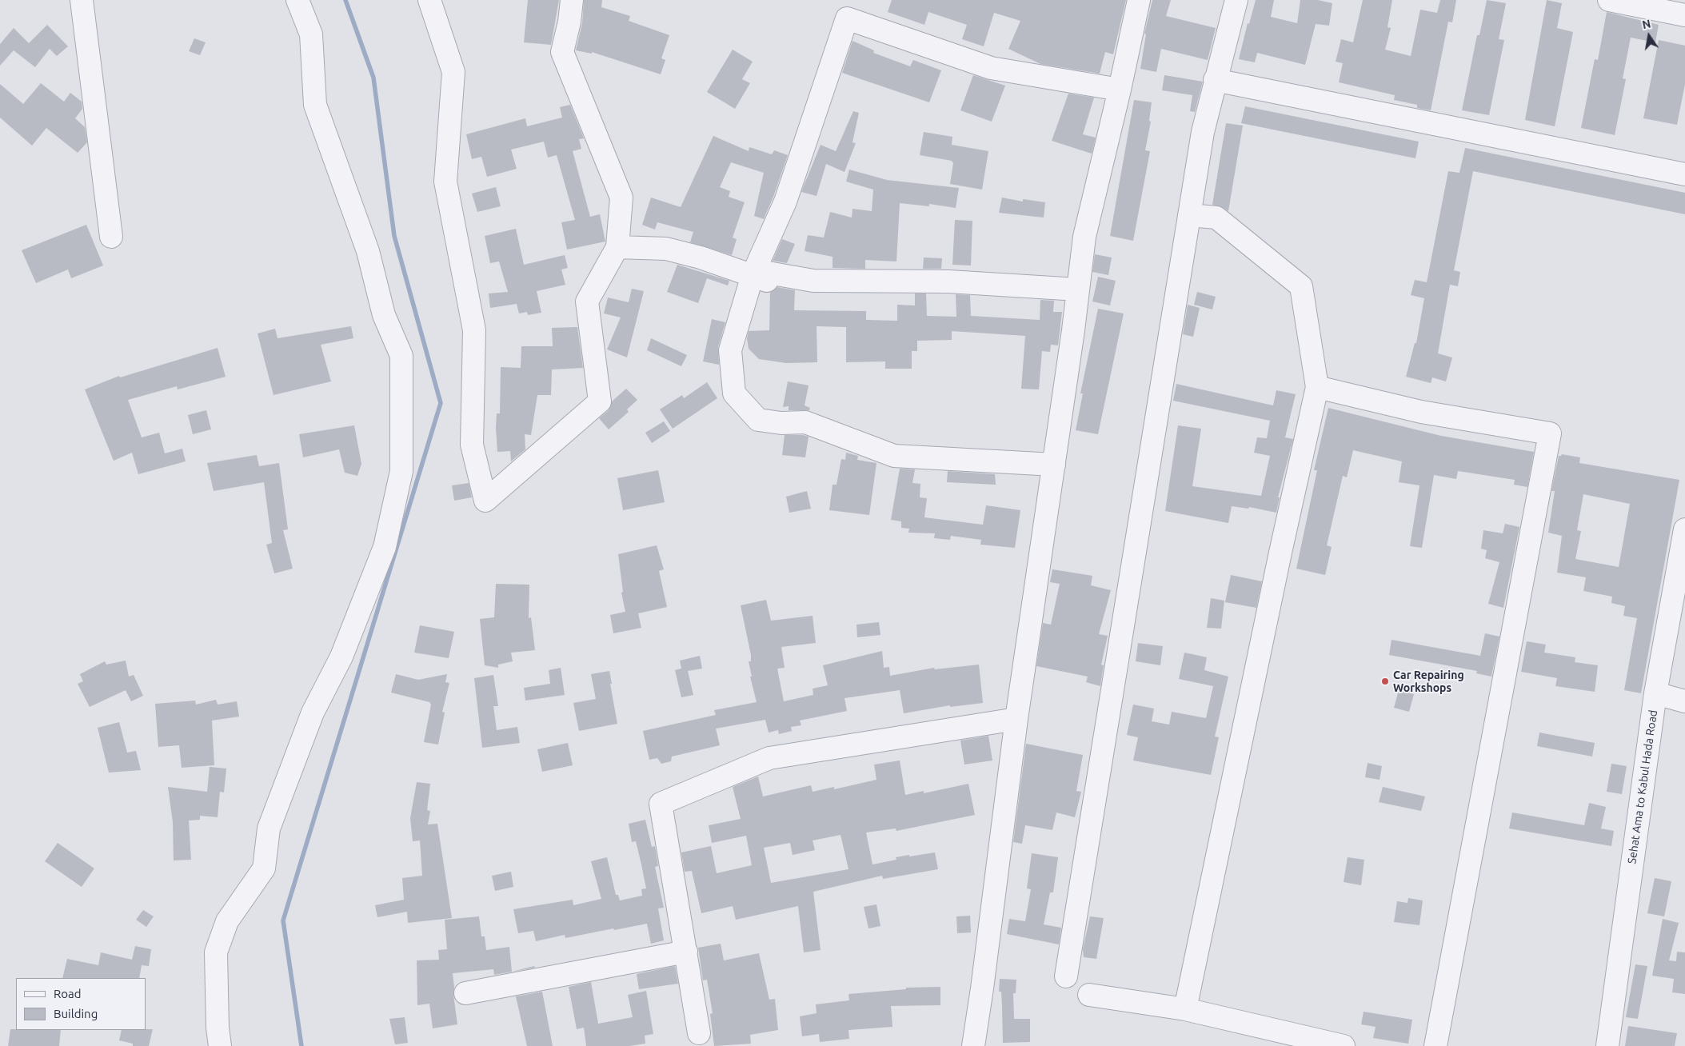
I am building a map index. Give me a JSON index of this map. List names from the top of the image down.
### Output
{
  "streets": {
    "street": ["Sehat Ama to Kabul Hada Road"]
  },
  "places": ["Car Repairing Workshops"],
  "legend": ["Road", "Building"],
  "north": "top"
}
